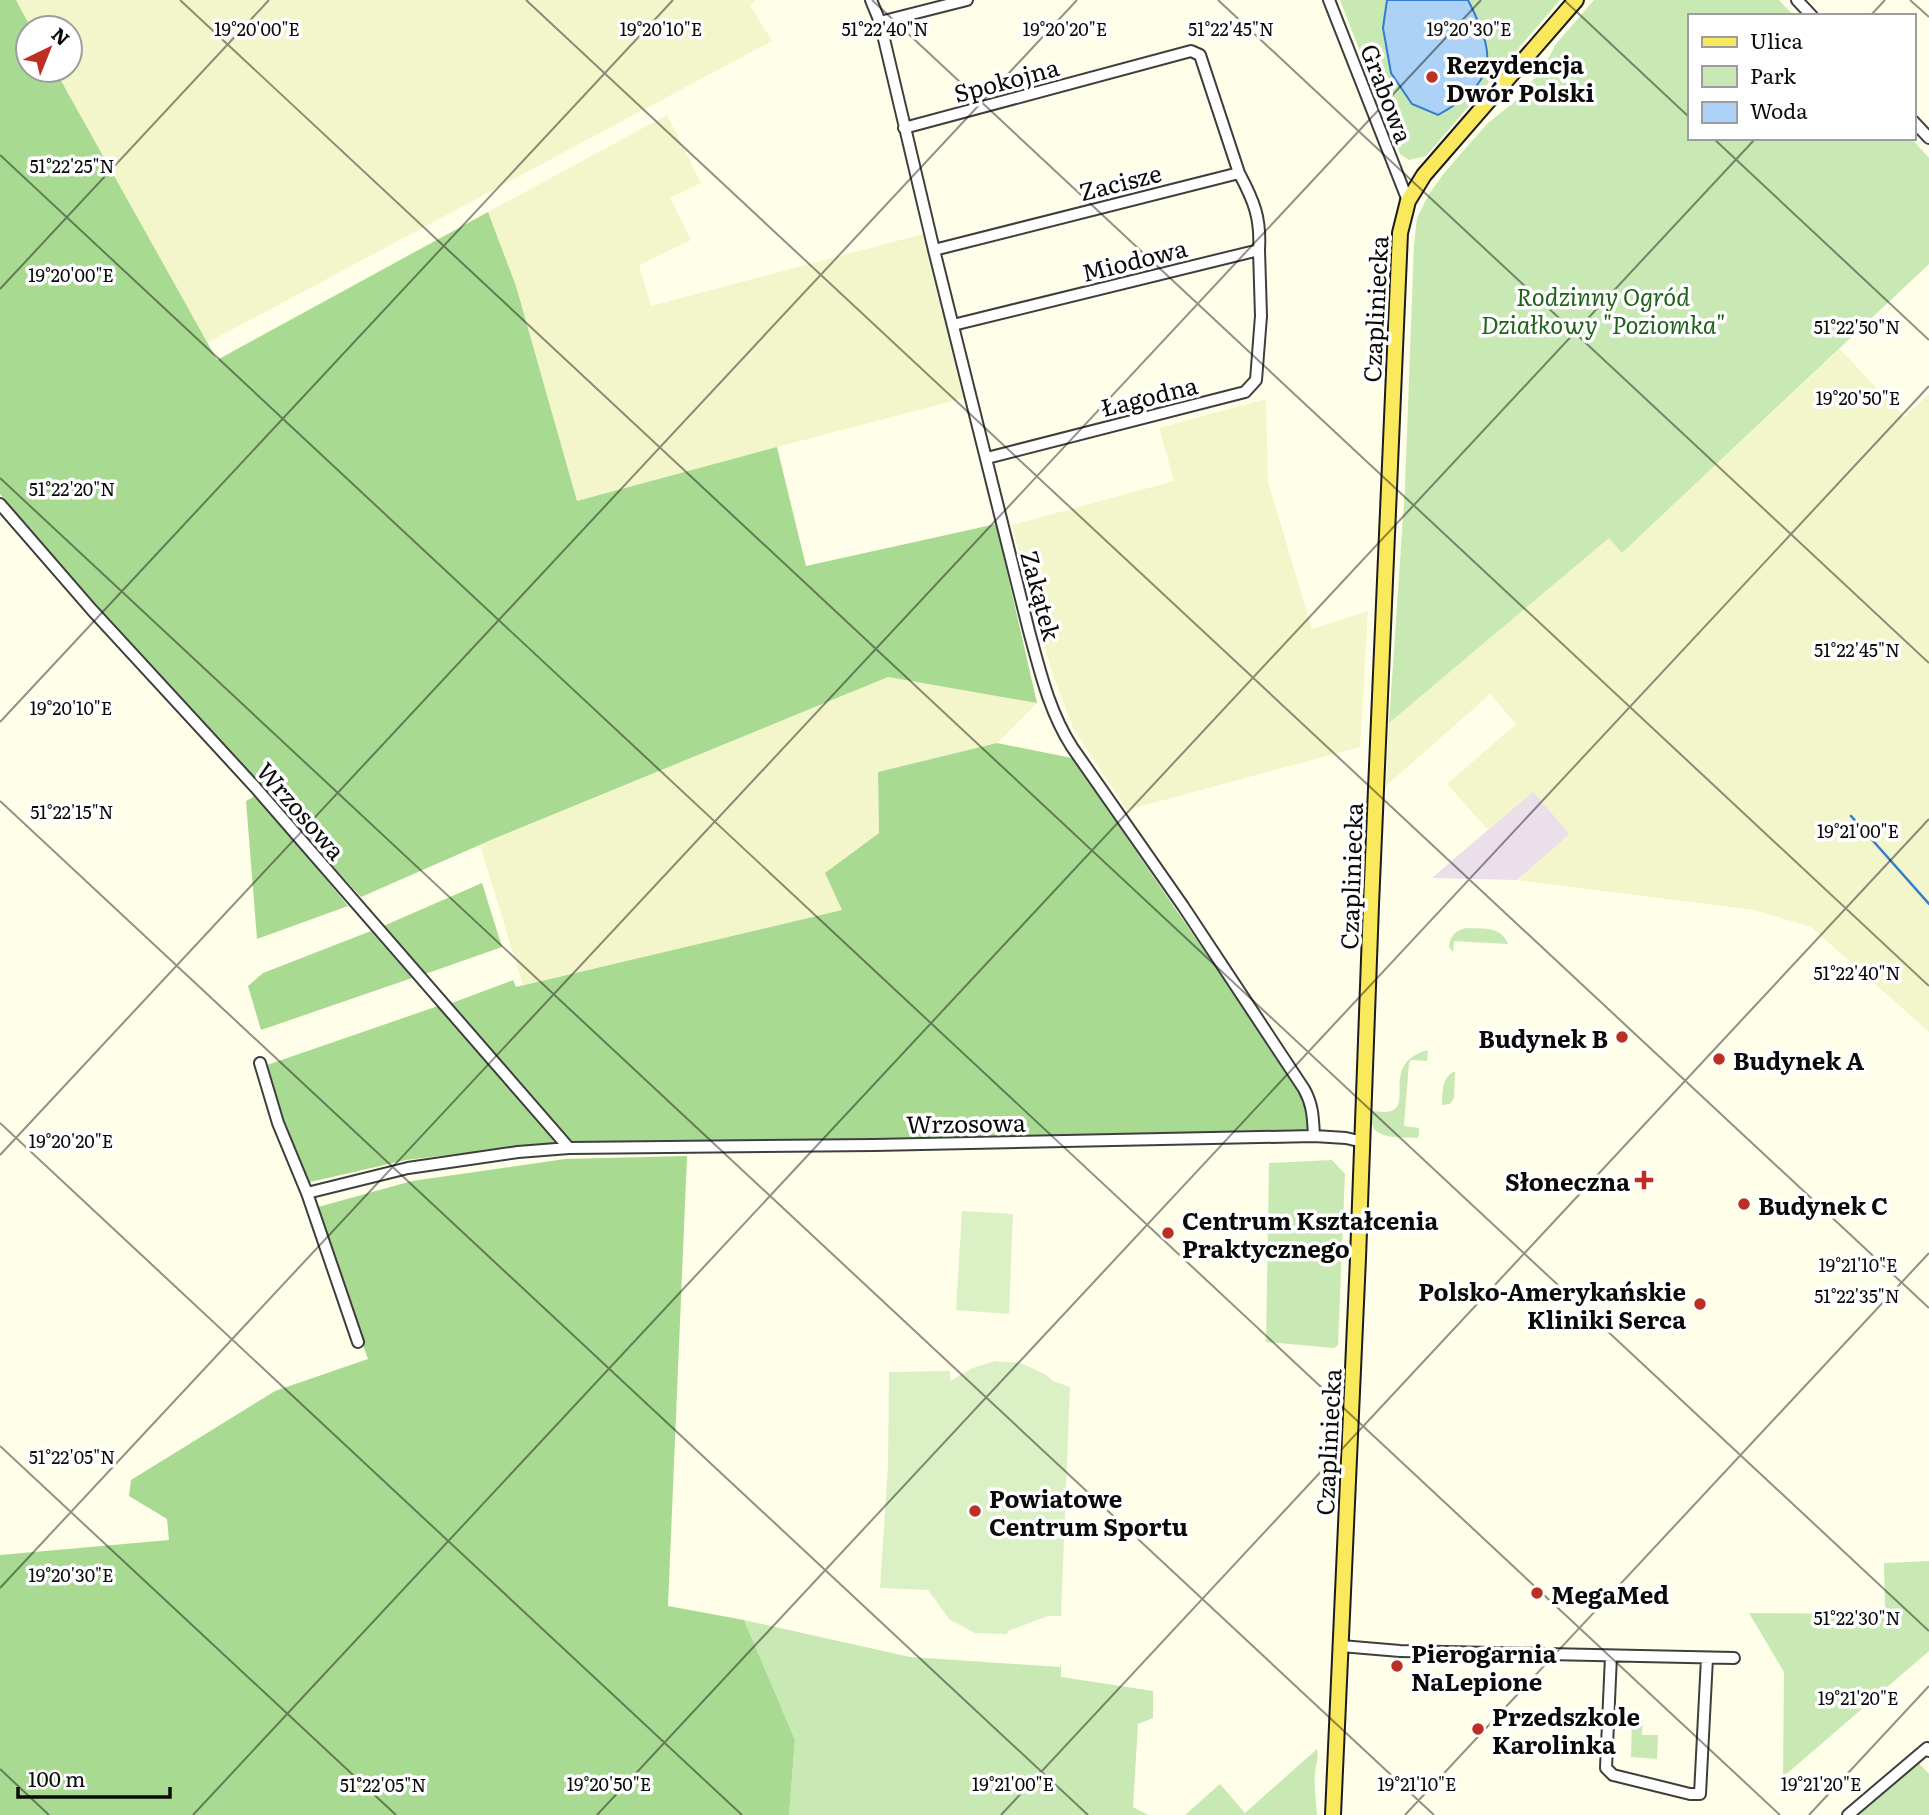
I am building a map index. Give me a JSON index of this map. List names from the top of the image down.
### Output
{
  "streets": {
    "main road": ["Czapliniecka"],
    "street": [
      "Spokojna",
      "Grabowa",
      "Zacisze",
      "Miodowa",
      "Łagodna",
      "Zakątek",
      "Wrzosowa"
    ]
  },
  "crossings": [
    ["Spokojna", "Zacisze"],
    ["Spokojna", "Zakątek"],
    ["Grabowa", "Czapliniecka"],
    ["Zacisze", "Zakątek"],
    ["Miodowa", "Łagodna"],
    ["Miodowa", "Zakątek"],
    ["Czapliniecka", "Wrzosowa"],
    ["Łagodna", "Zakątek"],
    ["Zakątek", "Wrzosowa"]
  ],
  "parks": ["Rodzinny Ogród Działkowy \"Poziomka\""],
  "places": {
    "other": [
      "Rezydencja Dwór Polski",
      "Budynek B",
      "Budynek A",
      "Budynek C",
      "Centrum Kształcenia Praktycznego",
      "Polsko-Amerykańskie Kliniki Serca",
      "Powiatowe Centrum Sportu",
      "MegaMed",
      "Pierogarnia NaLepione",
      "Przedszkole Karolinka"
    ],
    "health": ["Słoneczna"]
  },
  "legend": ["Ulica", "Park", "Woda"],
  "scale_bar": "100 m",
  "north": "top right",
  "coordinates": [
    "51°22'40\"N",
    "51°22'45\"N",
    "19°20'00\"E",
    "19°20'10\"E",
    "19°20'20\"E",
    "19°20'30\"E",
    "51°22'25\"N",
    "51°22'50\"N",
    "19°20'50\"E",
    "51°22'20\"N",
    "51°22'15\"N",
    "19°21'00\"E",
    "19°21'10\"E",
    "51°22'35\"N",
    "51°22'05\"N",
    "51°22'30\"N",
    "19°21'20\"E"
  ]
}
